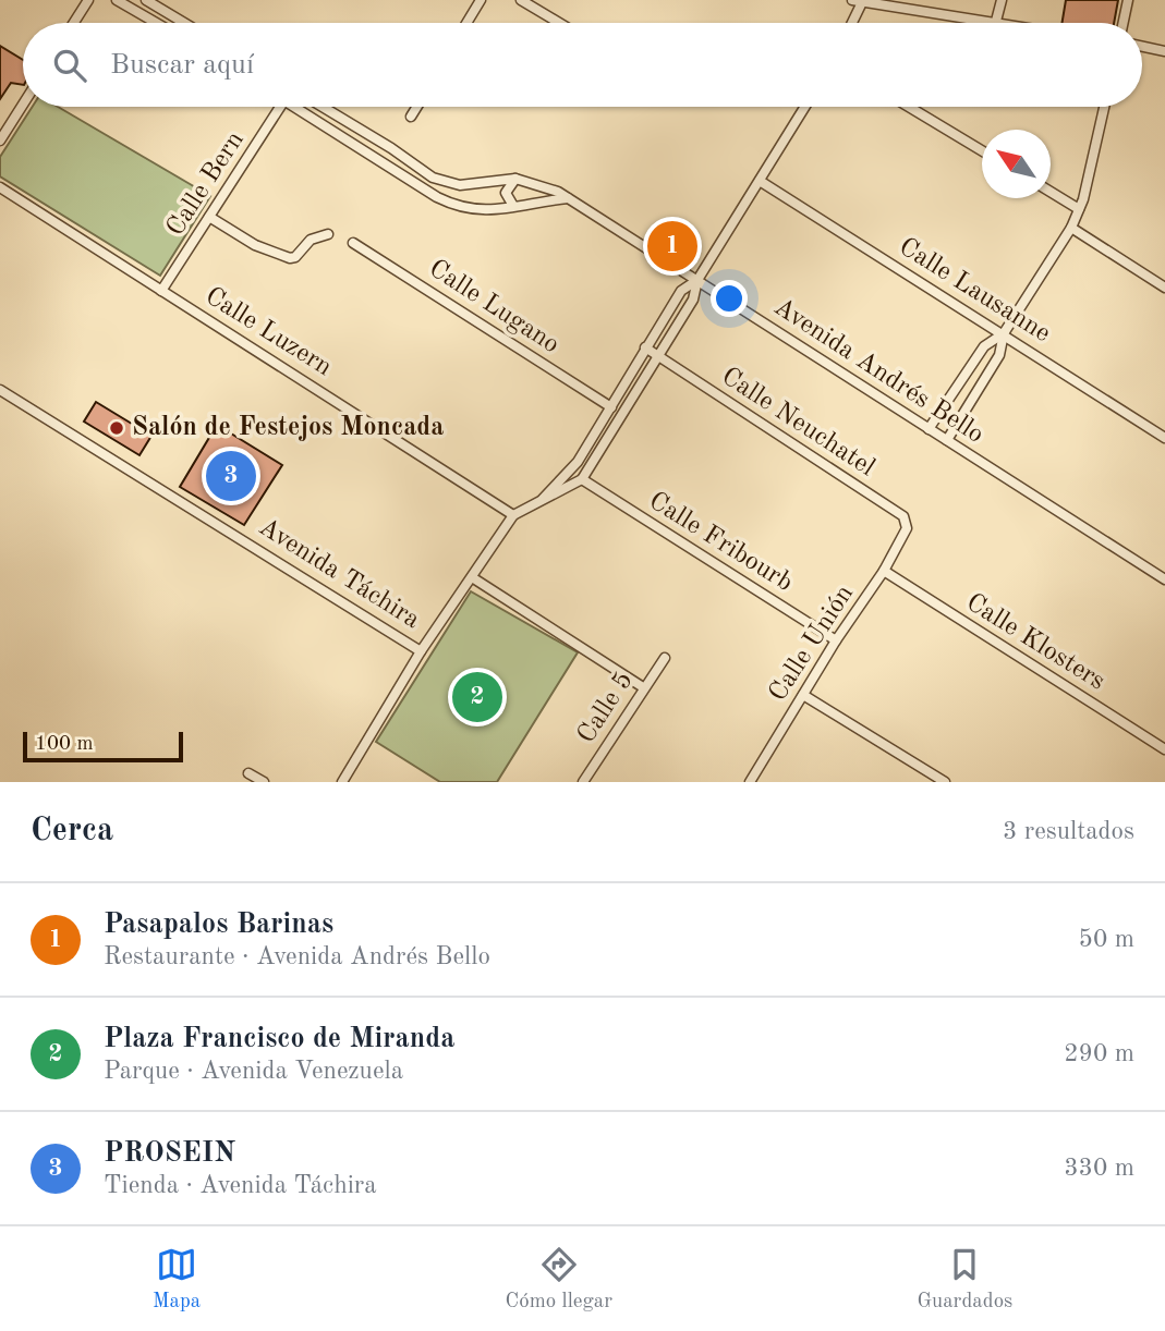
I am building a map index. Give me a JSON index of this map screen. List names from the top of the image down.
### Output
{
  "streets": {
    "street": [
      "Calle Bern",
      "Calle Lausanne",
      "Calle Lugano",
      "Calle Luzern",
      "Avenida Andrés Bello",
      "Calle Neuchatel",
      "Calle Fribourb",
      "Avenida Táchira",
      "Calle Klosters",
      "Calle Unión",
      "Calle 5"
    ]
  },
  "crossings": [
    ["Calle Bern", "Calle Luzern"],
    ["Calle Neuchatel", "Calle Unión"],
    ["Calle Fribourb", "Calle Unión"],
    ["Calle Klosters", "Calle Unión"]
  ],
  "places": ["Salón de Festejos Moncada"],
  "scale_bar": "100 m",
  "north": "top left",
  "page": {
    "search": "Buscar aquí",
    "pins": ["1", "3", "2"],
    "scale": "100 m",
    "heading": ["Cerca", "3 resultados"],
    "list": [
      {
        "mark": "1",
        "name": "Pasapalos Barinas",
        "note": "Restaurante · Avenida Andrés Bello",
        "value": "50 m"
      },
      {
        "mark": "2",
        "name": "Plaza Francisco de Miranda",
        "note": "Parque · Avenida Venezuela",
        "value": "290 m"
      },
      {
        "mark": "3",
        "name": "PROSEIN",
        "note": "Tienda · Avenida Táchira",
        "value": "330 m"
      }
    ],
    "nav": ["Mapa", "Cómo llegar", "Guardados"]
  }
}
